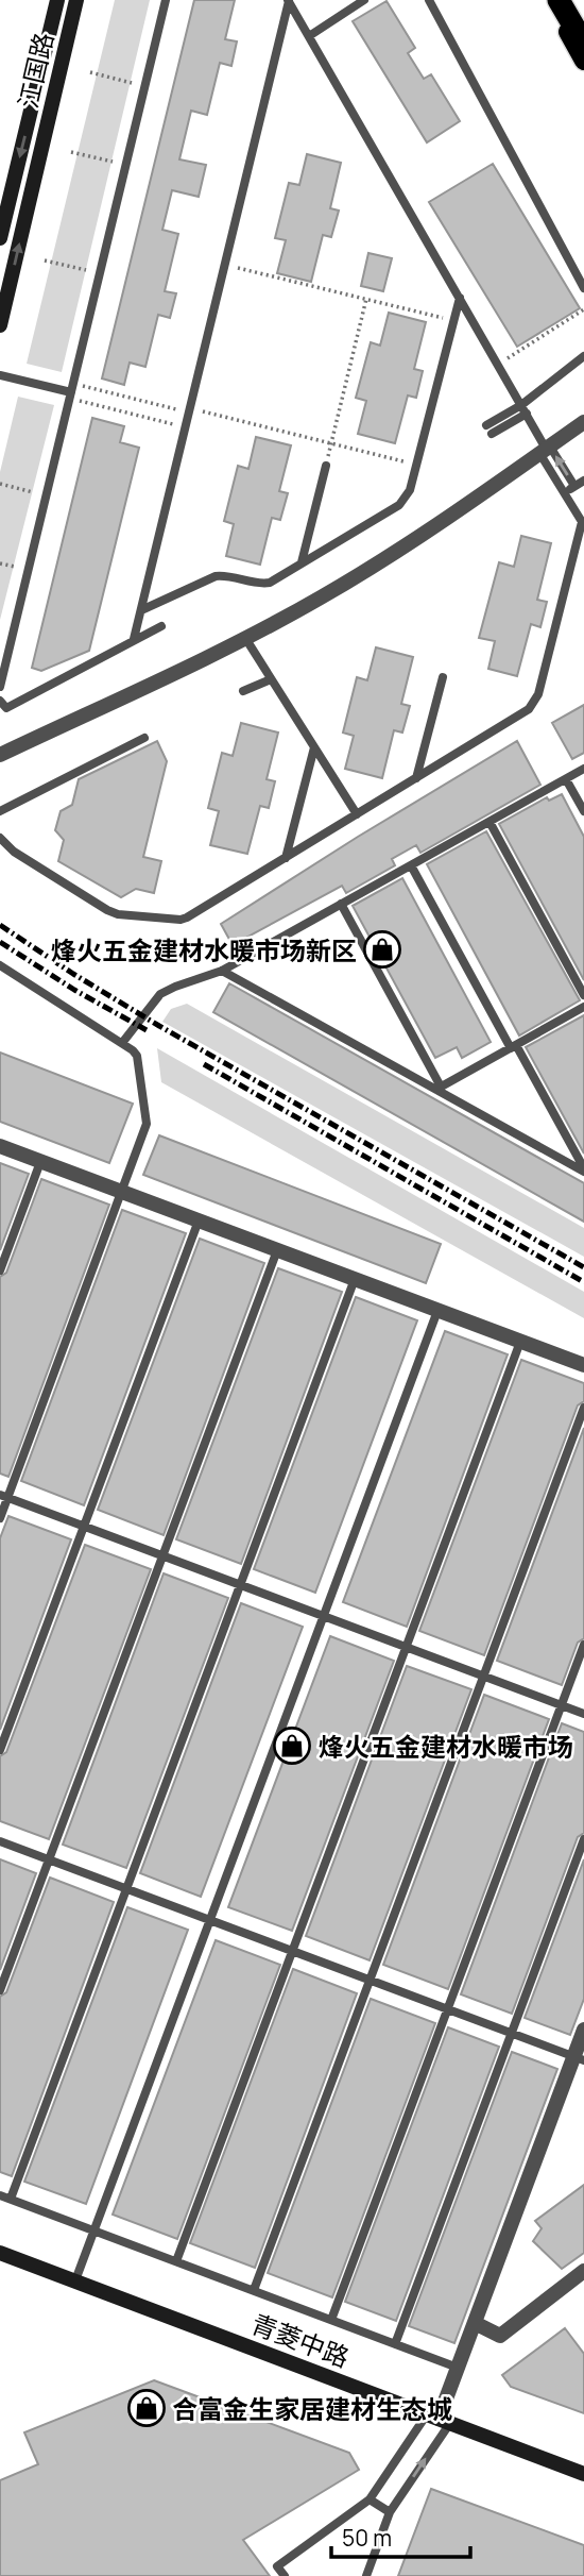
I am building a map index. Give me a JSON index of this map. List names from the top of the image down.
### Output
{
  "streets": {
    "street": ["江国路", "青菱中路"]
  },
  "places": {
    "shop": ["烽火五金建材水暖市场新区", "烽火五金建材水暖市场", "合富金生家居建材生态城"]
  },
  "scale_bar": "50 m"
}
